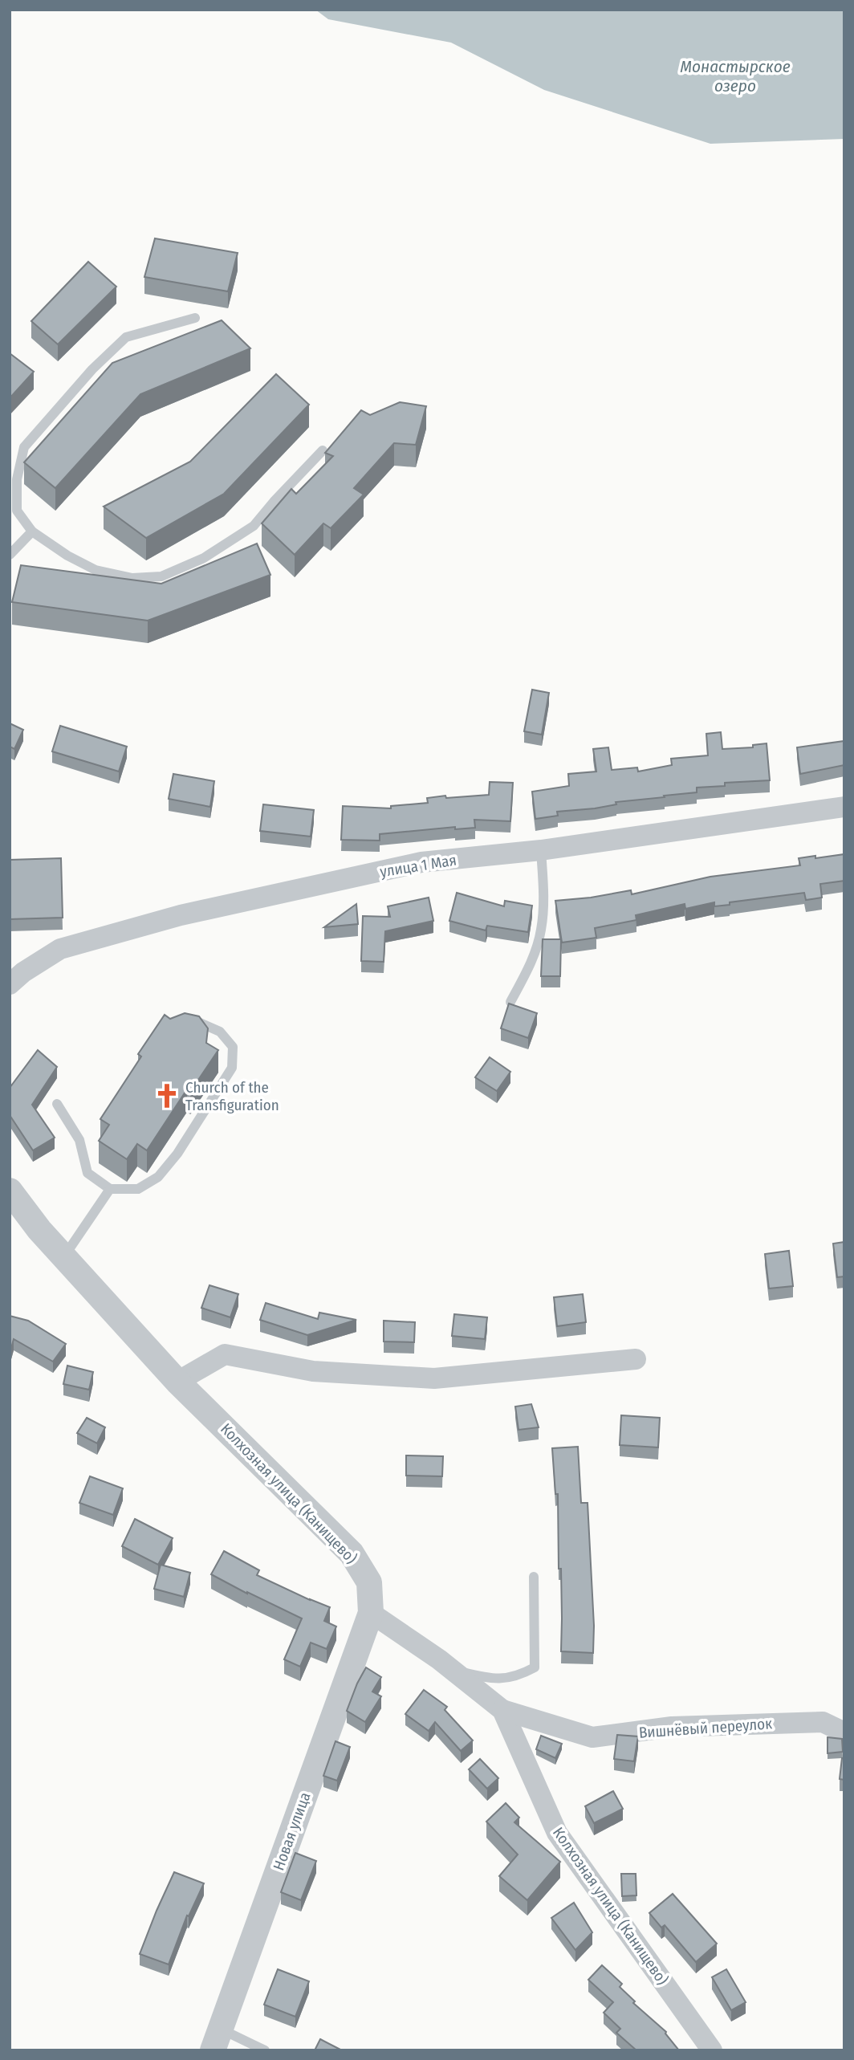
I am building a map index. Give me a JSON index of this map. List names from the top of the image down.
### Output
{
  "streets": {
    "street": [
      "улица 1 Мая",
      "Колхозная улица (Канищево)",
      "Вишнёвый переулок",
      "Новая улица"
    ]
  },
  "crossings": [
    ["Колхозная улица (Канищево)", "Вишнёвый переулок"],
    ["Колхозная улица (Канищево)", "Новая улица"]
  ],
  "water": ["Монастырское озеро"],
  "places": {
    "church": ["Church of the Transfiguration"]
  }
}
